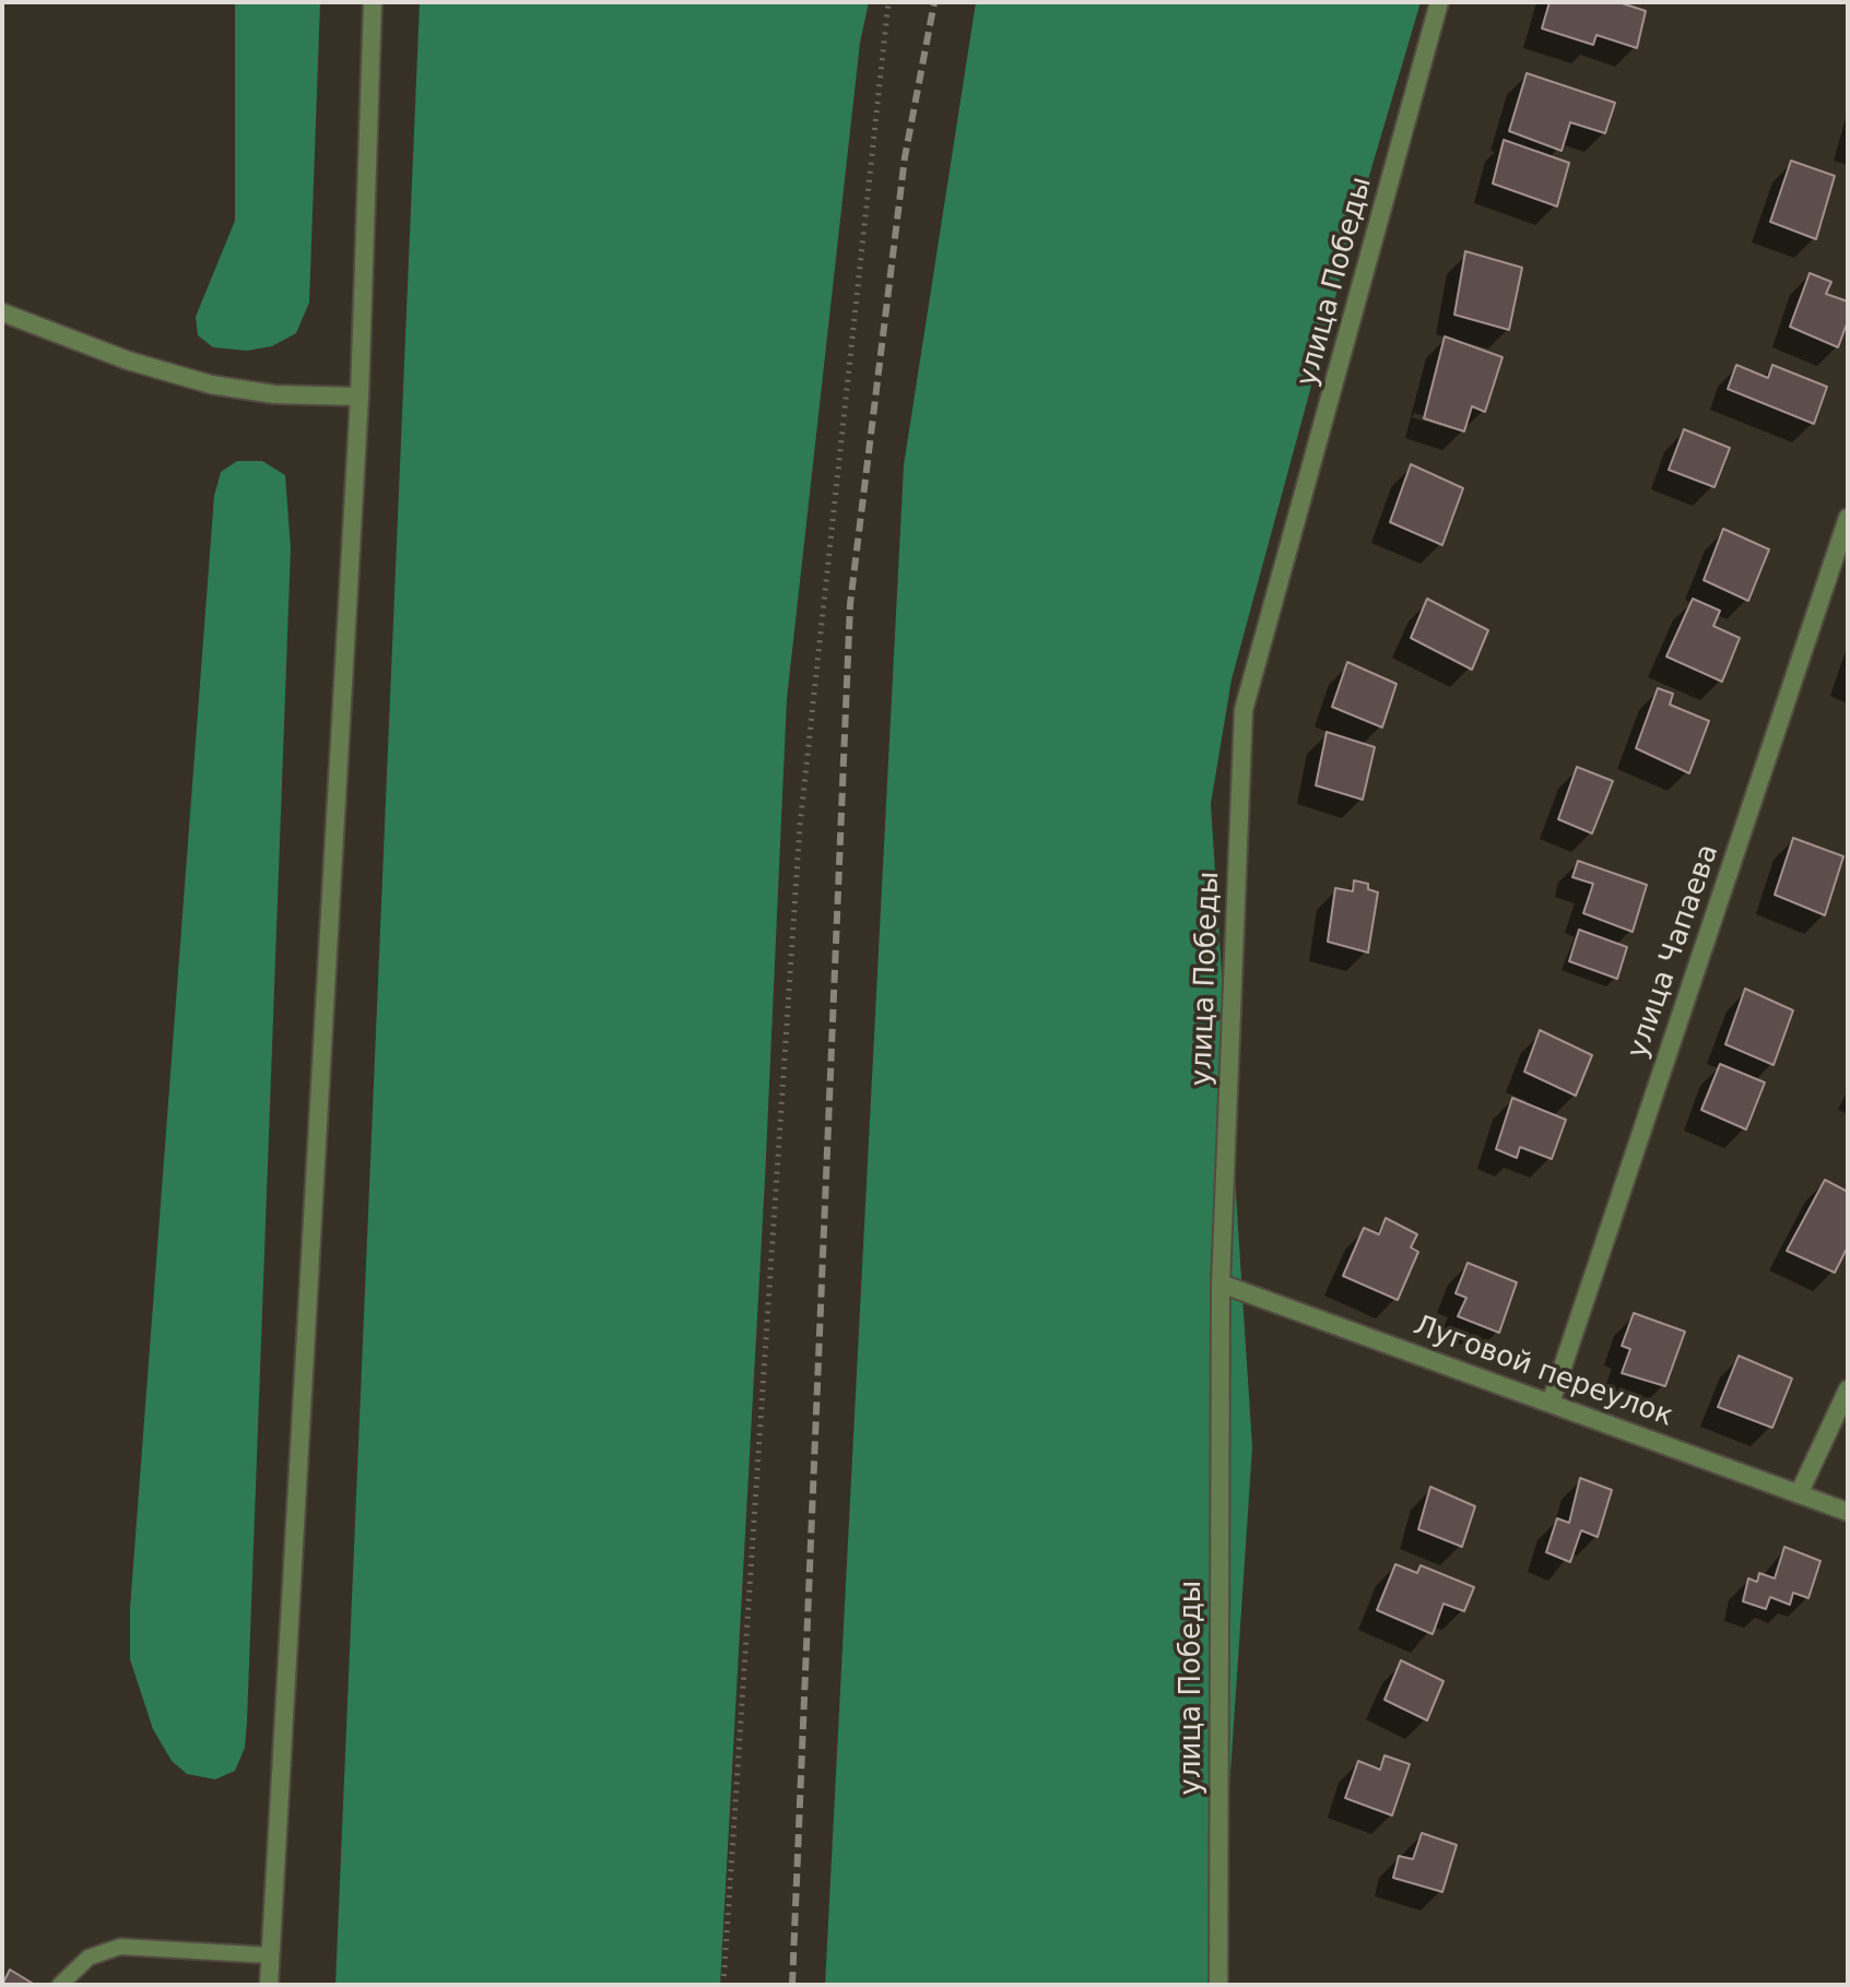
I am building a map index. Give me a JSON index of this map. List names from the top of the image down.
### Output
{
  "streets": {
    "street": ["улица Победы", "улица Чапаева", "Луговой переулок"]
  },
  "crossings": [
    ["улица Победы", "Луговой переулок"],
    ["улица Чапаева", "Луговой переулок"]
  ]
}
